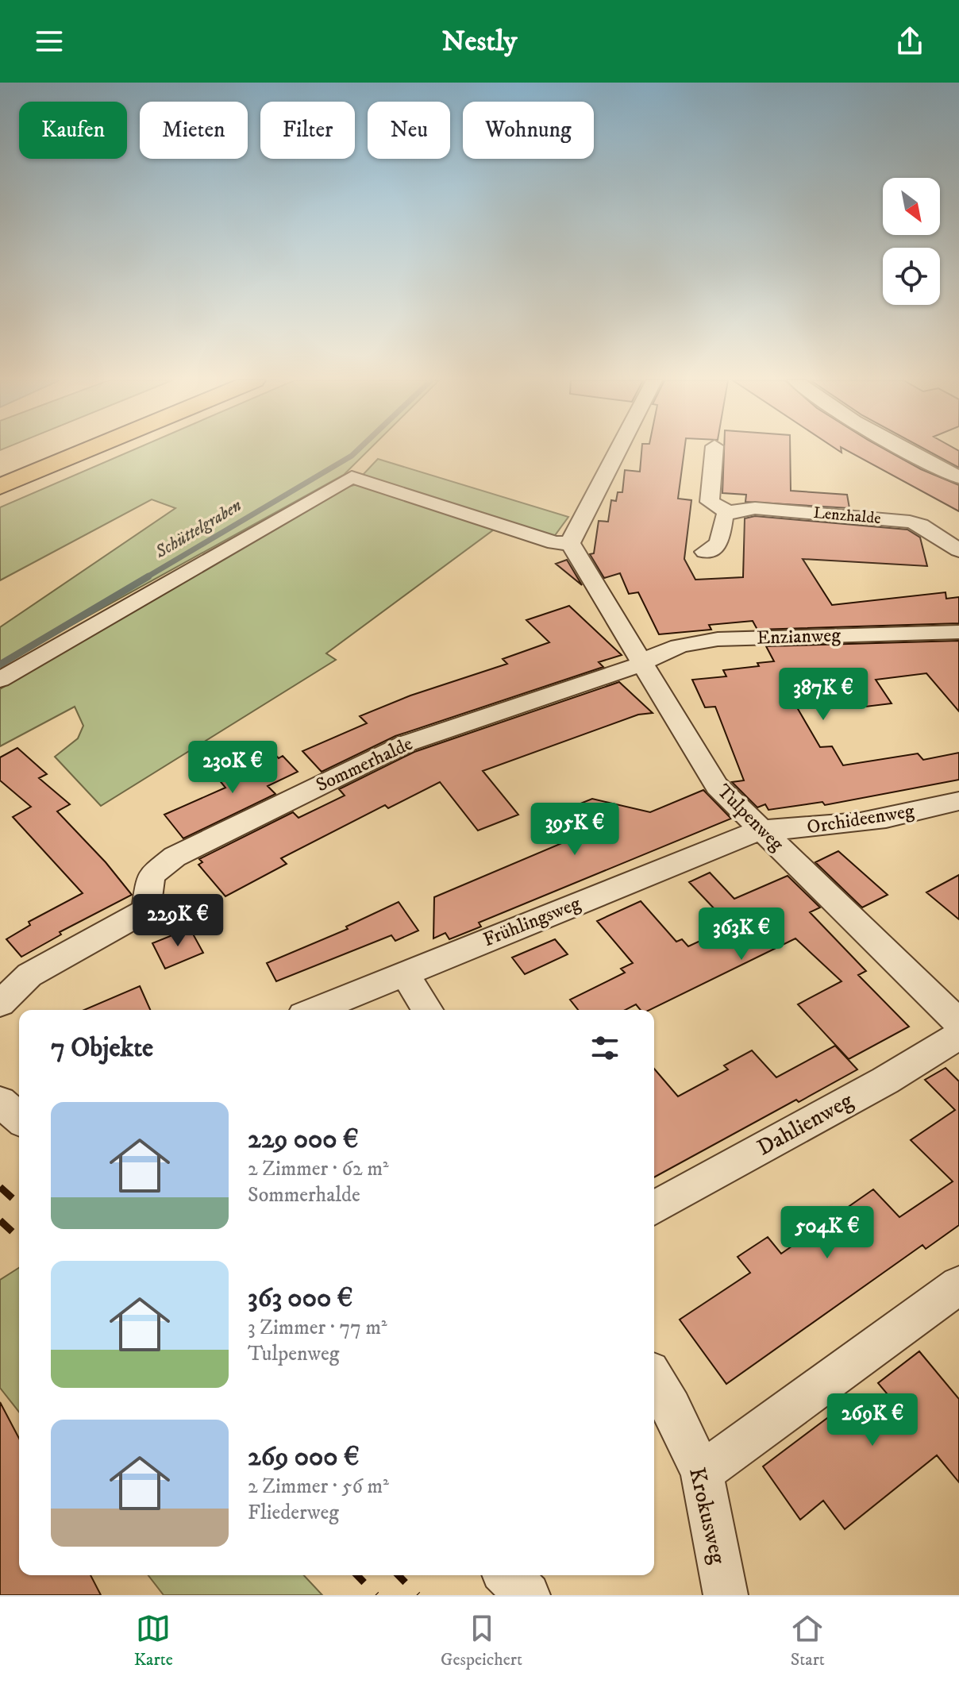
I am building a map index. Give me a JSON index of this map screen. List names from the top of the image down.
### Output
{
  "streets": {
    "street": [
      "Lenzhalde",
      "Enzianweg",
      "Sommerhalde",
      "Tulpenweg",
      "Orchideenweg",
      "Frühlingsweg",
      "Dahlienweg",
      "Krokusweg"
    ]
  },
  "crossings": [
    ["Enzianweg", "Sommerhalde"],
    ["Enzianweg", "Tulpenweg"],
    ["Sommerhalde", "Tulpenweg"],
    ["Tulpenweg", "Orchideenweg"],
    ["Tulpenweg", "Frühlingsweg"],
    ["Tulpenweg", "Dahlienweg"],
    ["Orchideenweg", "Frühlingsweg"]
  ],
  "water": ["Schüttelgraben"],
  "north": "bottom right",
  "page": {
    "header": "Nestly",
    "chip": [
      "Kaufen",
      "Mieten",
      "Filter",
      "Neu",
      "Wohnung"
    ],
    "price": [
      "387K €",
      "230K €",
      "395K €",
      "229K €",
      "363K €",
      "504K €",
      "269K €"
    ],
    "heading": "7 Objekte",
    "list": [
      {
        "name": "229 000 €",
        "note": "2 Zimmer · 62 m² · Sommerhalde"
      },
      {
        "name": "363 000 €",
        "note": "3 Zimmer · 77 m² · Tulpenweg"
      },
      {
        "name": "269 000 €",
        "note": "2 Zimmer · 56 m² · Fliederweg"
      }
    ],
    "tabs": ["Karte", "Gespeichert", "Start"]
  }
}
